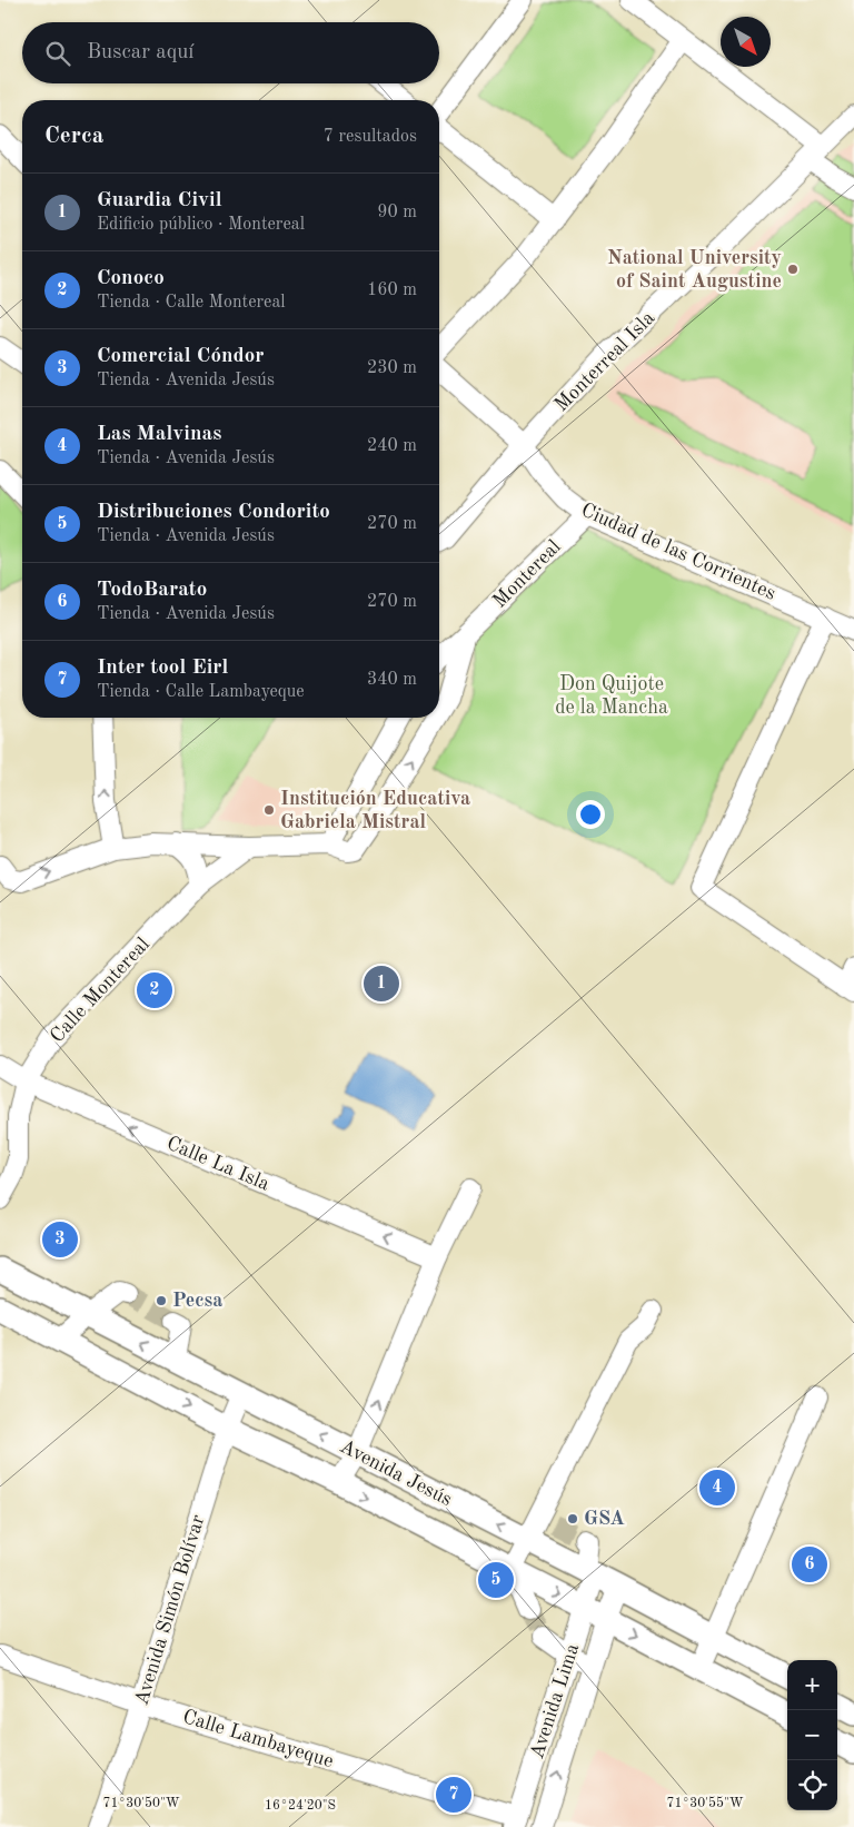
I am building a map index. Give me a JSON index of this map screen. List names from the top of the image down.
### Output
{
  "streets": {
    "main road": ["Avenida Jesús"],
    "street": [
      "Monterreal Isla",
      "Ciudad de las Corrientes",
      "Montereal",
      "Calle Montereal",
      "Calle La Isla",
      "Avenida Simón Bolívar",
      "Avenida Lima",
      "Calle Lambayeque"
    ]
  },
  "crossings": [
    ["Monterreal Isla", "Ciudad de las Corrientes"],
    ["Ciudad de las Corrientes", "Montereal"],
    ["Montereal", "Calle Montereal"],
    ["Calle Montereal", "Calle La Isla"],
    ["Avenida Jesús", "Avenida Simón Bolívar"],
    ["Avenida Jesús", "Avenida Lima"],
    ["Avenida Simón Bolívar", "Calle Lambayeque"],
    ["Avenida Lima", "Calle Lambayeque"]
  ],
  "one_way": ["Calle La Isla"],
  "parks": ["Don Quijote de la Mancha"],
  "places": [
    "National University of Saint Augustine",
    "Institución Educativa Gabriela Mistral",
    "Pecsa",
    "GSA"
  ],
  "north": "bottom right",
  "page": {
    "search": "Buscar aquí",
    "heading": ["Cerca", "7 resultados"],
    "list": [
      {
        "mark": "1",
        "name": "Guardia Civil",
        "note": "Edificio público · Montereal",
        "value": "90 m"
      },
      {
        "mark": "2",
        "name": "Conoco",
        "note": "Tienda · Calle Montereal",
        "value": "160 m"
      },
      {
        "mark": "3",
        "name": "Comercial Cóndor",
        "note": "Tienda · Avenida Jesús",
        "value": "230 m"
      },
      {
        "mark": "4",
        "name": "Las Malvinas",
        "note": "Tienda · Avenida Jesús",
        "value": "240 m"
      },
      {
        "mark": "5",
        "name": "Distribuciones Condorito",
        "note": "Tienda · Avenida Jesús",
        "value": "270 m"
      },
      {
        "mark": "6",
        "name": "TodoBarato",
        "note": "Tienda · Avenida Jesús",
        "value": "270 m"
      },
      {
        "mark": "7",
        "name": "Inter tool Eirl",
        "note": "Tienda · Calle Lambayeque",
        "value": "340 m"
      }
    ],
    "pins": [
      "1",
      "2",
      "3",
      "4",
      "6",
      "5",
      "7"
    ],
    "map_buttons": ["+", "−"]
  },
  "coordinates": ["71°30'50\"W", "71°30'55\"W", "16°24'20\"S"]
}
